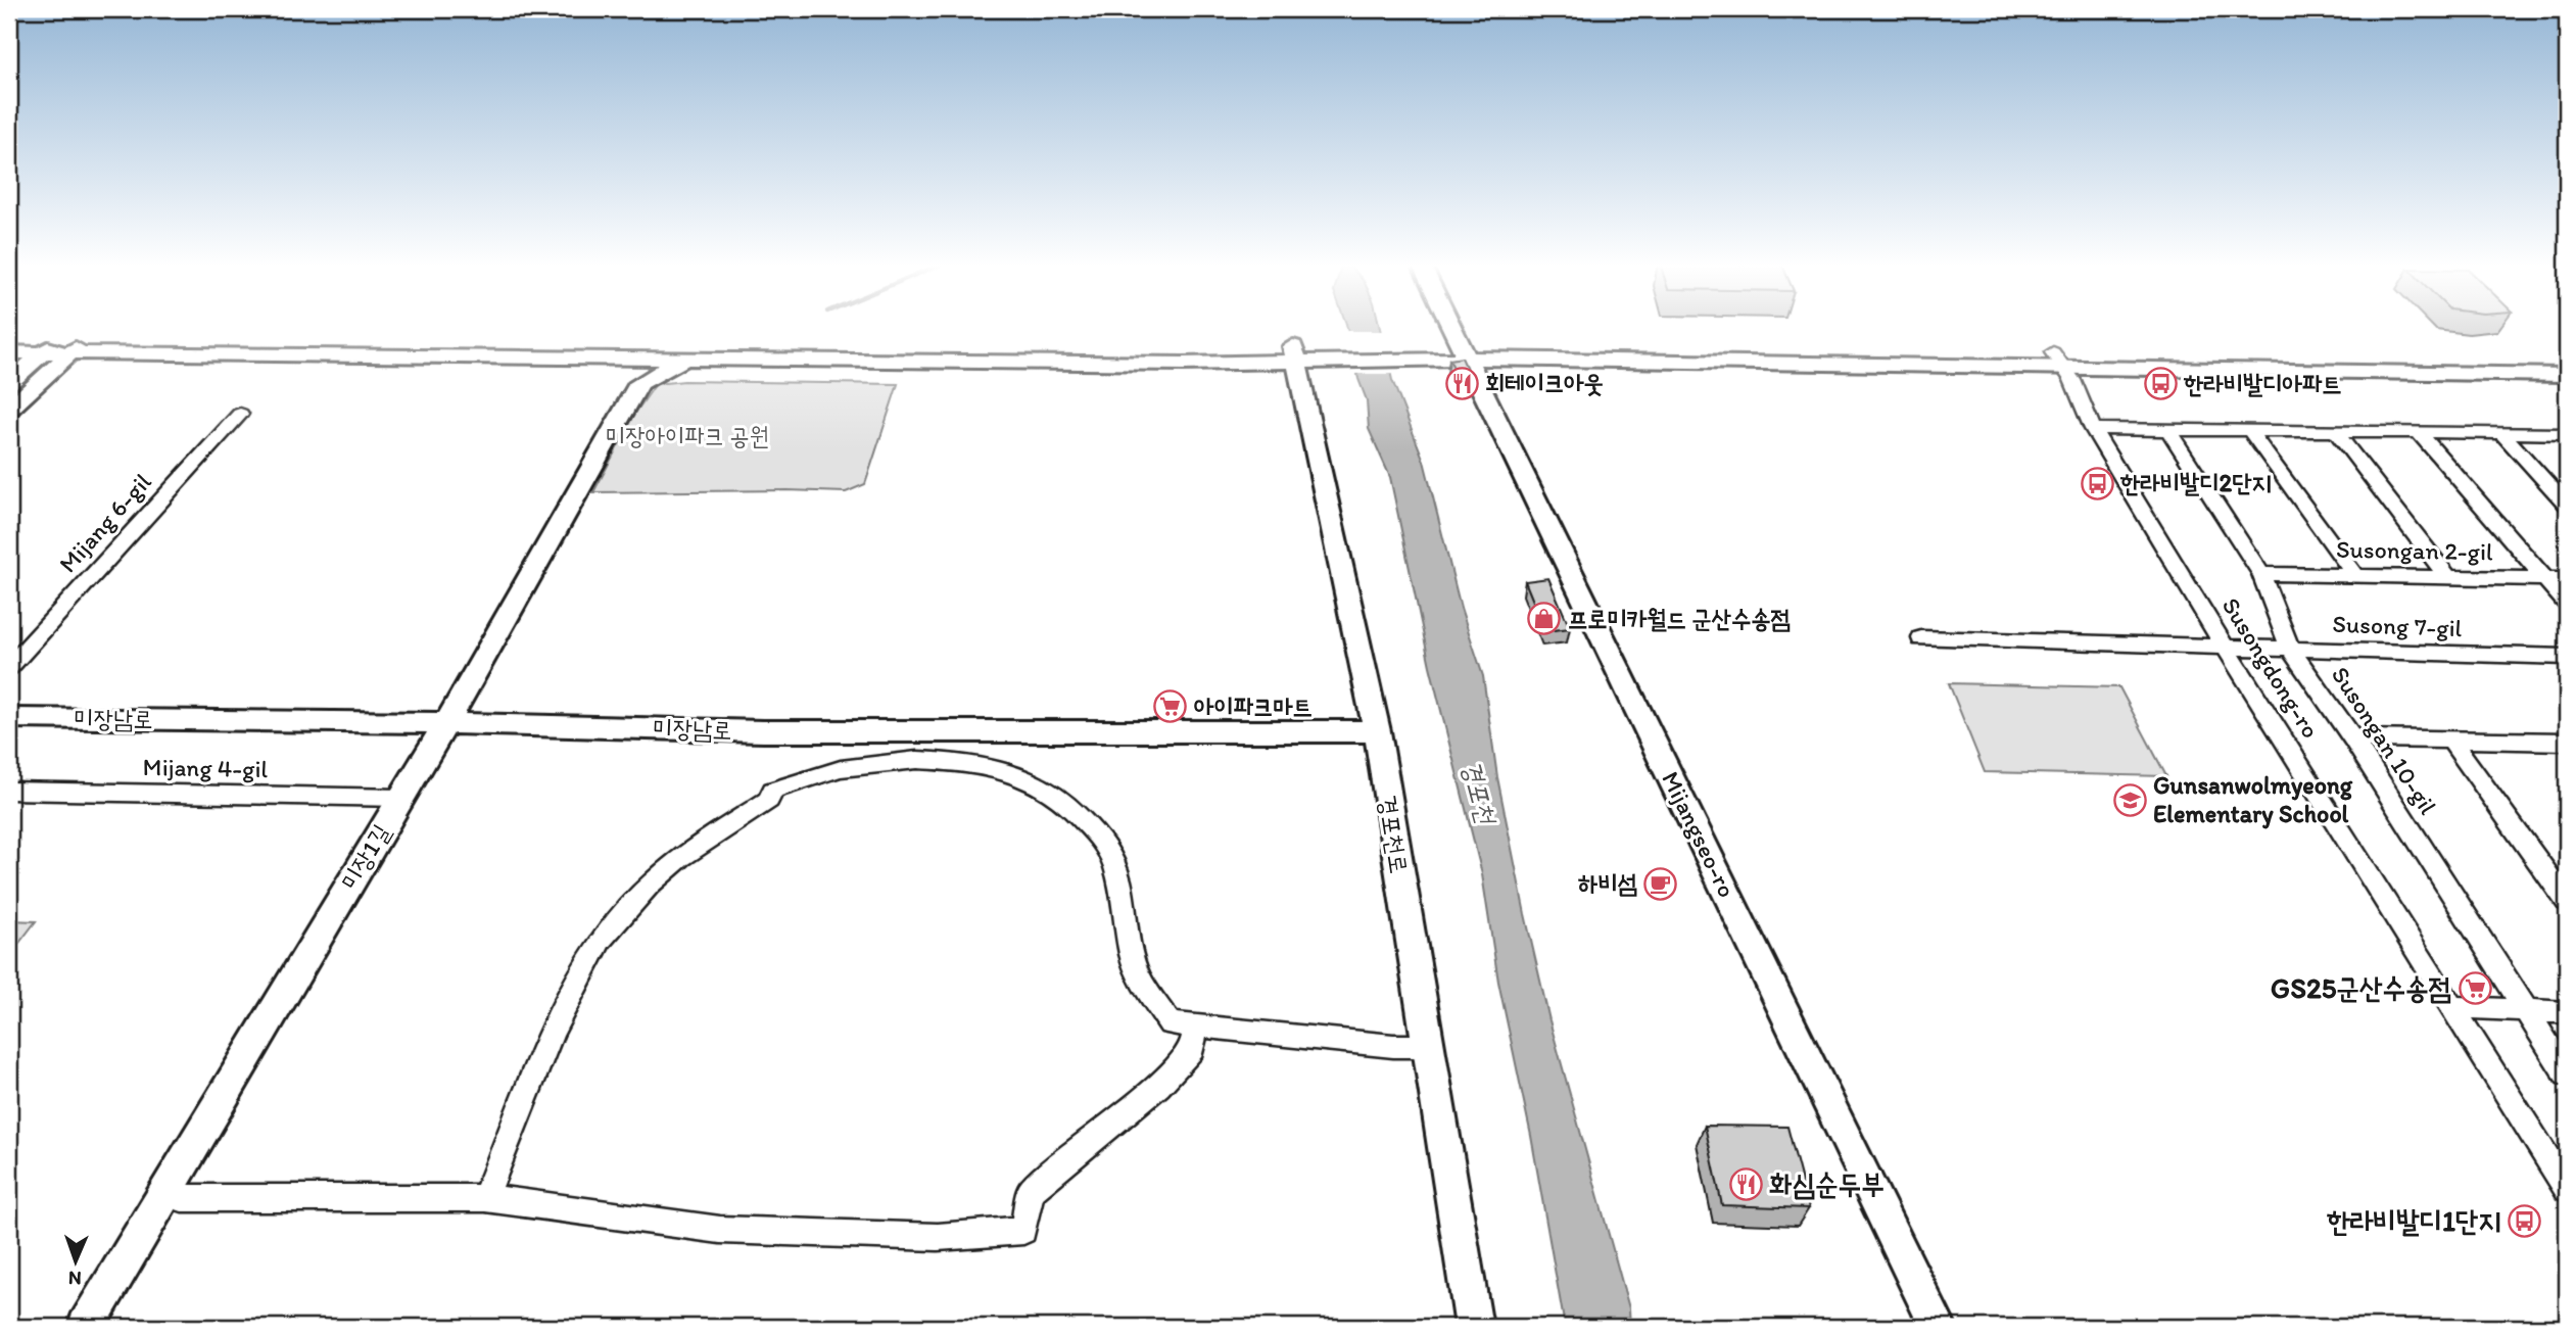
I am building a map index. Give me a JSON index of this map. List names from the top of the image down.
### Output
{
  "streets": {
    "street": [
      "Mijang 6-gil",
      "Susongan 2-gil",
      "Susong 7-gil",
      "Susongdong-ro",
      "미장남로",
      "Susongan 10-gil",
      "Mijang 4-gil",
      "경포천로",
      "Mijangseo-ro",
      "미장1길"
    ]
  },
  "crossings": [
    ["Susongan 2-gil", "Susongan 10-gil"],
    ["Susong 7-gil", "Susongdong-ro"],
    ["Susong 7-gil", "Susongan 10-gil"],
    ["미장남로", "경포천로"],
    ["미장남로", "미장1길"],
    ["Mijang 4-gil", "미장1길"]
  ],
  "water": ["경포천"],
  "parks": ["미장아이파크 공원"],
  "places": {
    "restaurant": ["회테이크아웃", "화심순두부"],
    "bus stop": ["한라비발디아파트", "한라비발디2단지", "한라비발디1단지"],
    "shop": ["프로미카월드 군산수송점"],
    "supermarket": ["아이파크마트", "GS25군산수송점"],
    "school or university": ["Gunsanwolmyeong Elementary School"],
    "cafe": ["하비섬"]
  },
  "north": "bottom"
}
